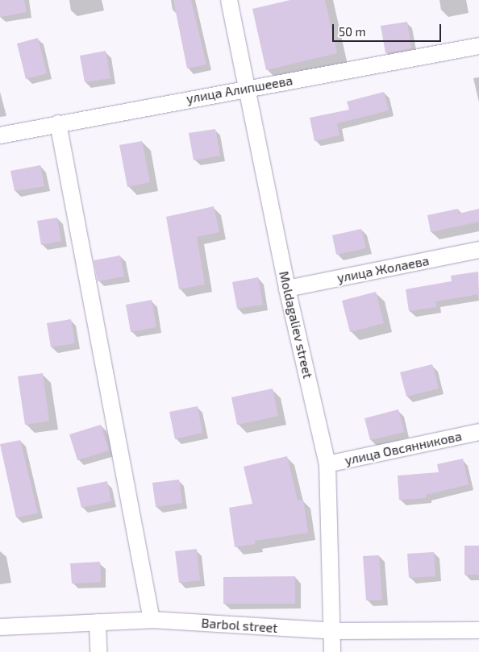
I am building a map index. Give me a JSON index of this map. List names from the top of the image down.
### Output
{
  "streets": {
    "street": [
      "улица Алипшеева",
      "улица Жолаева",
      "Moldagaliev street",
      "улица Овсянникова",
      "Barbol street"
    ]
  },
  "crossings": [
    ["улица Алипшеева", "Moldagaliev street"],
    ["улица Жолаева", "Moldagaliev street"],
    ["Moldagaliev street", "улица Овсянникова"],
    ["Moldagaliev street", "Barbol street"]
  ],
  "scale_bar": "50 m"
}
